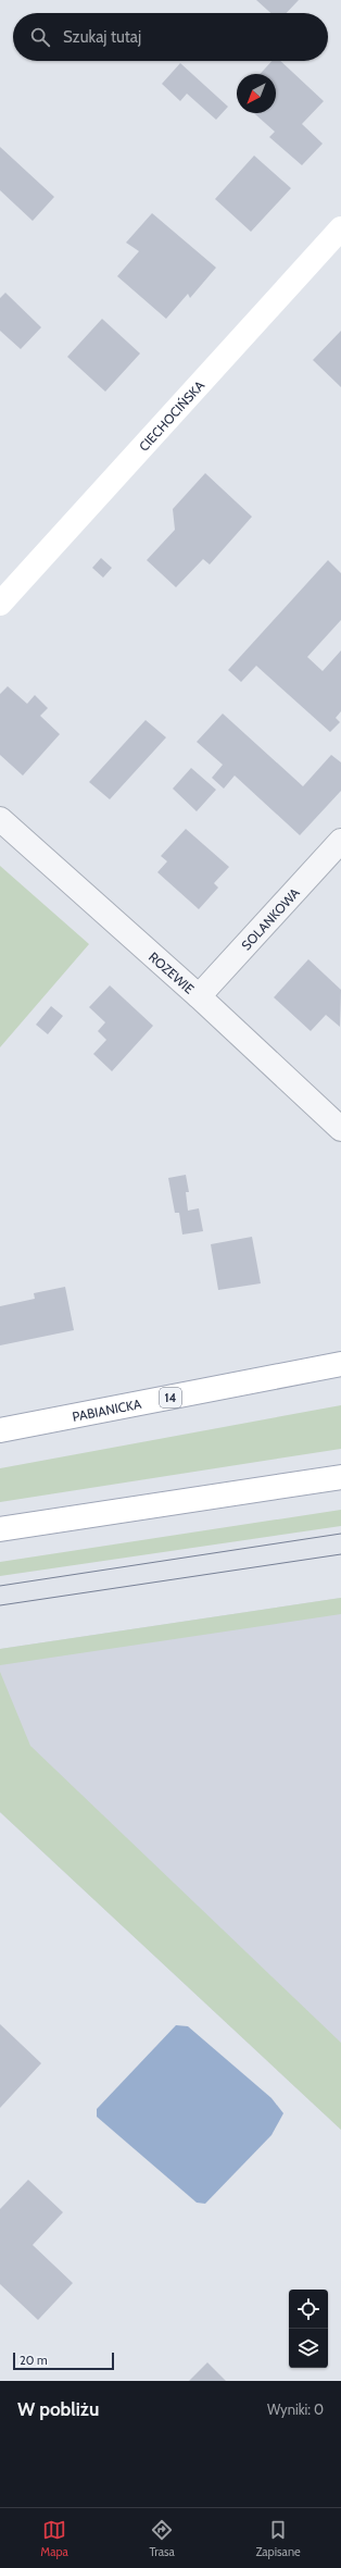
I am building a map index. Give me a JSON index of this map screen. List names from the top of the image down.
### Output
{
  "streets": {
    "main road": ["CIECHOCIŃSKA", "14", "PABIANICKA"],
    "street": ["SOLANKOWA", "ROZEWIE"]
  },
  "crossings": [
    ["SOLANKOWA", "ROZEWIE"]
  ],
  "scale_bar": "20 m",
  "north": "bottom left",
  "page": {
    "search": "Szukaj tutaj",
    "scale": "20 m",
    "heading": ["W pobliżu", "Wyniki: 0"],
    "nav": ["Mapa", "Trasa", "Zapisane"]
  }
}
